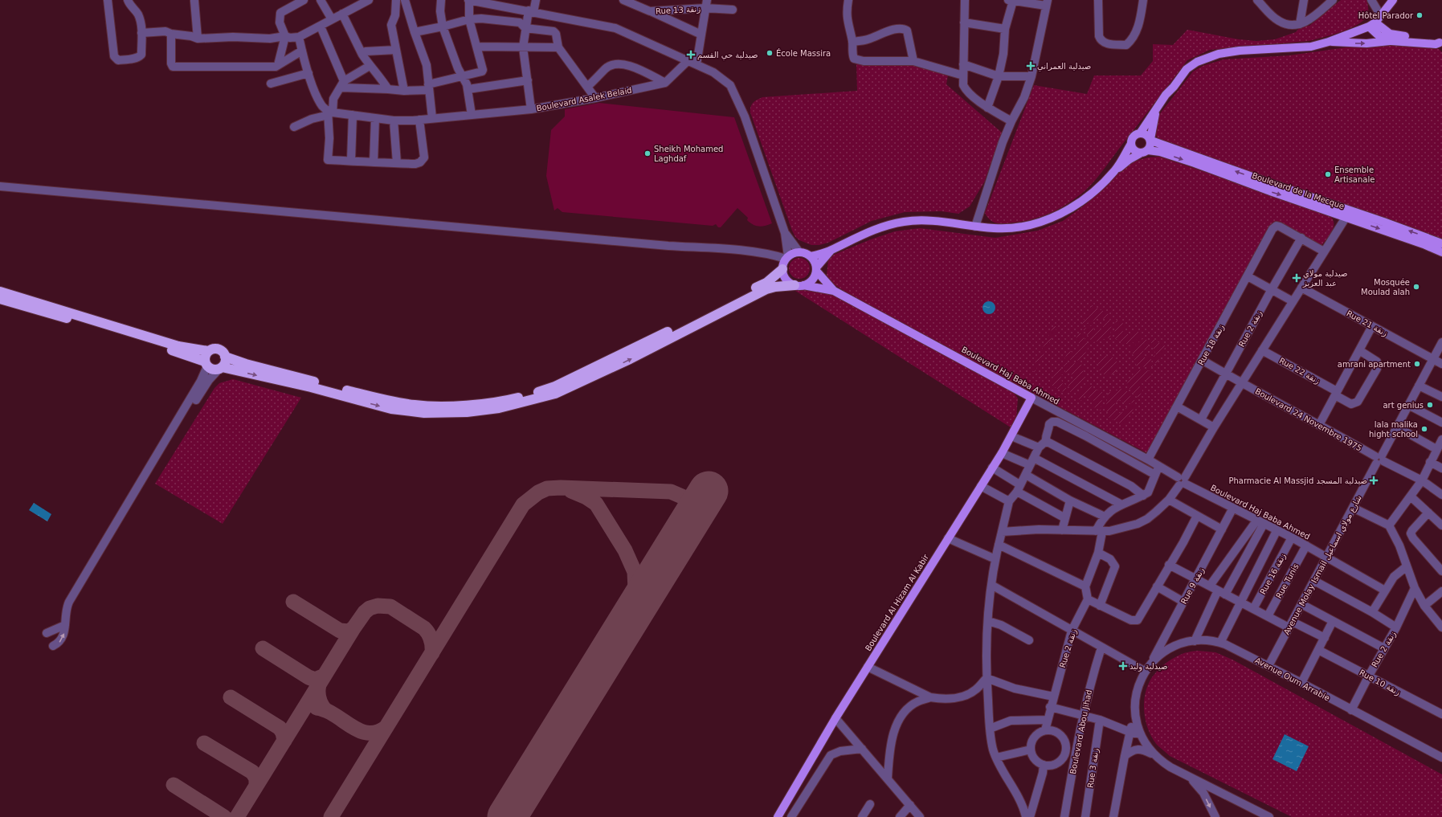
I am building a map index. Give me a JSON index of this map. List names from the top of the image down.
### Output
{
  "streets": {
    "main road": ["Boulevard de la Mecque", "Boulevard Haj Baba Ahmed", "Boulevard Al Hizam Al Kabir"],
    "street": [
      "Rue 13 زنقة",
      "Boulevard Asalek Belaid",
      "Rue 21 زنقة",
      "Rue 2 زنقة",
      "Rue 18 زنقة",
      "Rue 22 زنقة",
      "Boulevard 24 Novembre 1975",
      "Avenue Molay Ismail شارع مولاي اسماعيل",
      "Rue 16 زنقة",
      "Rue Tunis",
      "Rue 9 زنقة",
      "Avenue Oum Arrabie",
      "Rue 10 زنقة",
      "Boulevard Abou Jihad",
      "Rue 3 زنقة"
    ]
  },
  "crossings": [
    ["Rue 21 زنقة", "Avenue Molay Ismail شارع مولاي اسماعيل"],
    ["Rue 2 زنقة", "Rue 18 زنقة"],
    ["Rue 2 زنقة", "Boulevard 24 Novembre 1975"],
    ["Rue 2 زنقة", "Avenue Oum Arrabie"],
    ["Rue 2 زنقة", "Rue 10 زنقة"],
    ["Rue 18 زنقة", "Boulevard Haj Baba Ahmed"],
    ["Rue 18 زنقة", "Boulevard 24 Novembre 1975"],
    ["Boulevard Haj Baba Ahmed", "Avenue Molay Ismail شارع مولاي اسماعيل"],
    ["Boulevard Haj Baba Ahmed", "Rue 16 زنقة"],
    ["Boulevard Haj Baba Ahmed", "Rue Tunis"],
    ["Boulevard Haj Baba Ahmed", "Rue 9 زنقة"],
    ["Boulevard Haj Baba Ahmed", "Boulevard Al Hizam Al Kabir"],
    ["Boulevard 24 Novembre 1975", "Avenue Molay Ismail شارع مولاي اسماعيل"],
    ["Avenue Molay Ismail شارع مولاي اسماعيل", "Avenue Oum Arrabie"],
    ["Rue 9 زنقة", "Avenue Oum Arrabie"]
  ],
  "places": {
    "other": [
      "Hôtel Parador",
      "École Massira",
      "Sheikh Mohamed Laghdaf",
      "Ensemble Artisanale",
      "Mosquée Moulad alah",
      "amrani apartment",
      "art genius",
      "lala malika hight school"
    ],
    "health": [
      "صيدلية حي القسم",
      "صيدلية العمراني",
      "صيدلية مولاي عبد العزيز",
      "Pharmacie Al Massjid صيدلية المسجد",
      "صيدلية وليد"
    ]
  }
}
